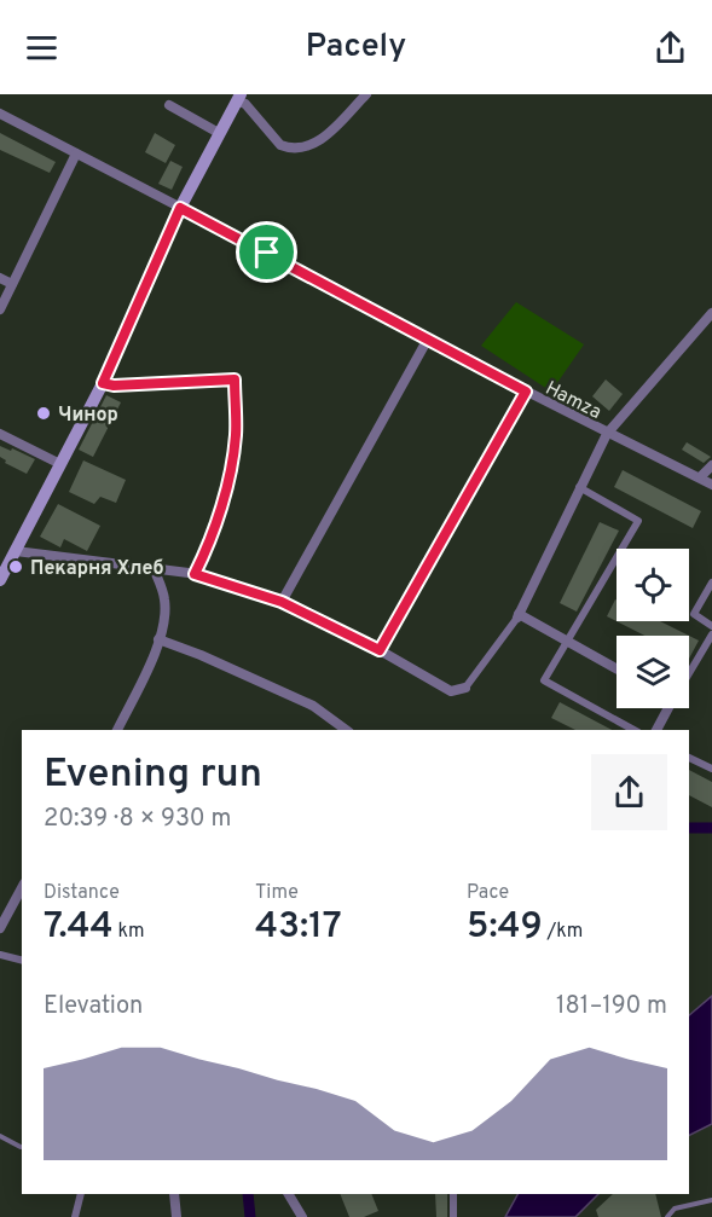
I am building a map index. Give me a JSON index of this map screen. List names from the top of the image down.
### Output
{
  "streets": {
    "street": ["Hamza"]
  },
  "places": ["Чинор", "Пекарня Хлеб"],
  "page": {
    "header": "Pacely",
    "heading": ["Evening run", "20:39 · 8 × 930 m"],
    "stats": [
      ["Distance", "7.44 km"],
      ["Time", "43:17"],
      ["Pace", "5:49 /km"]
    ],
    "chart": ["Elevation", "181–190 m"]
  }
}
